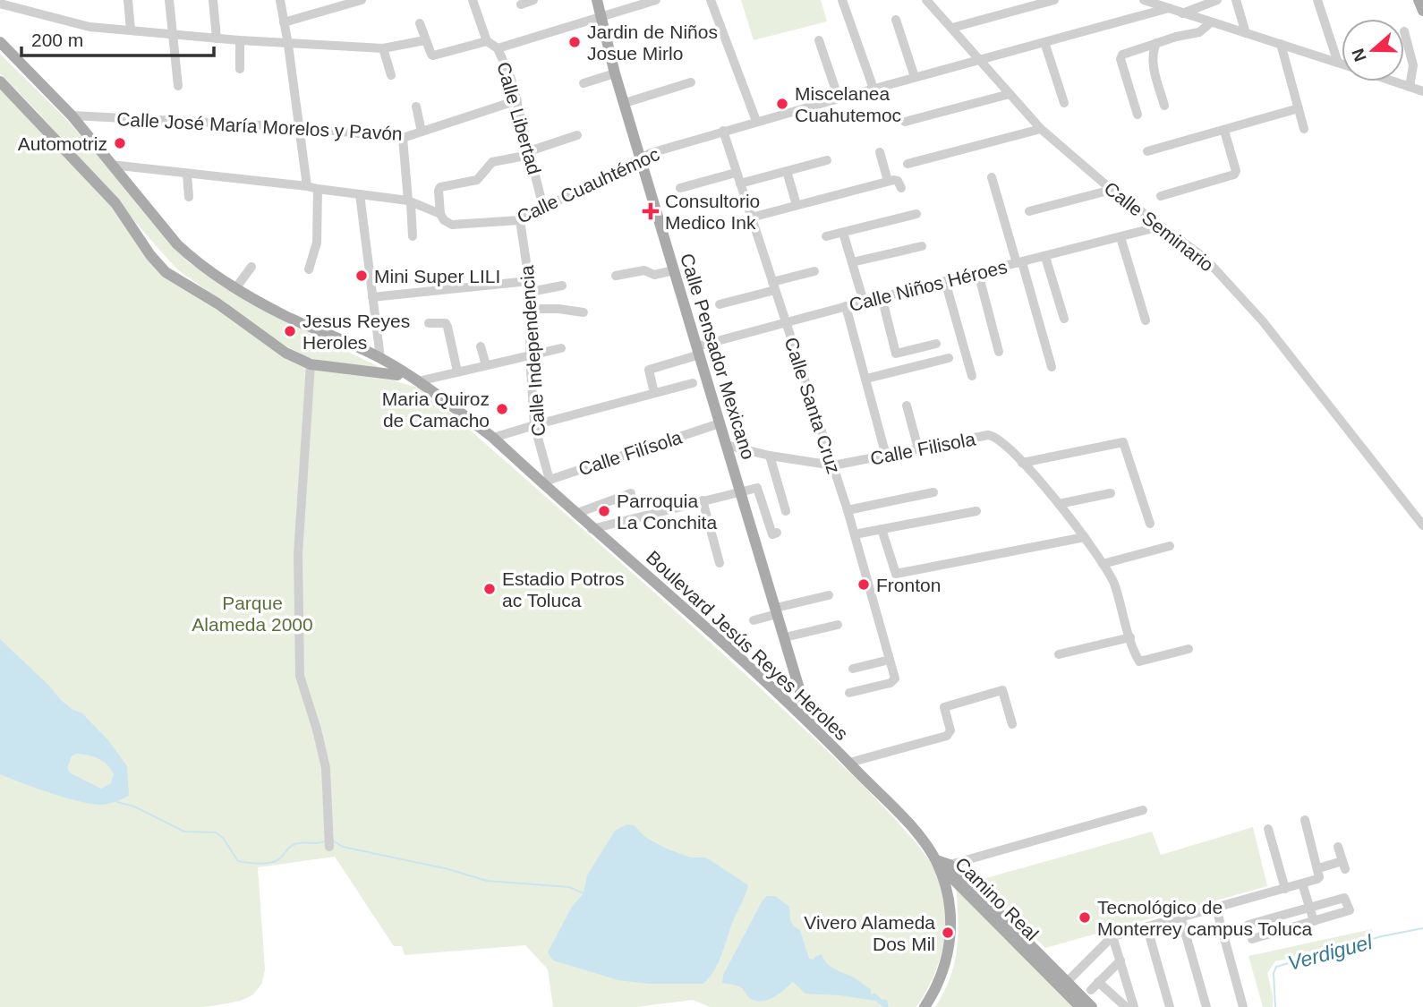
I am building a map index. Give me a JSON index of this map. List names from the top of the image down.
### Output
{
  "streets": {
    "main road": ["Calle Pensador Mexicano", "Boulevard Jesús Reyes Heroles", "Camino Real"],
    "street": [
      "Calle Libertad",
      "Calle José María Morelos y Pavón",
      "Calle Cuauhtémoc",
      "Calle Seminario",
      "Calle Niños Héroes",
      "Calle Independencia",
      "Calle Santa Cruz",
      "Calle Filisola",
      "Calle Filísola"
    ]
  },
  "crossings": [
    ["Calle Libertad", "Calle José María Morelos y Pavón"],
    ["Calle Libertad", "Calle Cuauhtémoc"],
    ["Calle José María Morelos y Pavón", "Boulevard Jesús Reyes Heroles"],
    ["Calle Cuauhtémoc", "Calle Seminario"],
    ["Calle Cuauhtémoc", "Calle Independencia"],
    ["Calle Cuauhtémoc", "Calle Pensador Mexicano"],
    ["Calle Cuauhtémoc", "Calle Santa Cruz"],
    ["Calle Cuauhtémoc", "Boulevard Jesús Reyes Heroles"],
    ["Calle Seminario", "Calle Niños Héroes"],
    ["Calle Niños Héroes", "Calle Pensador Mexicano"],
    ["Calle Niños Héroes", "Calle Santa Cruz"],
    ["Calle Independencia", "Calle Filísola"],
    ["Calle Independencia", "Boulevard Jesús Reyes Heroles"],
    ["Calle Pensador Mexicano", "Calle Filisola"],
    ["Calle Pensador Mexicano", "Calle Filísola"],
    ["Calle Pensador Mexicano", "Boulevard Jesús Reyes Heroles"],
    ["Calle Santa Cruz", "Calle Filisola"],
    ["Calle Filísola", "Boulevard Jesús Reyes Heroles"],
    ["Boulevard Jesús Reyes Heroles", "Camino Real"]
  ],
  "water": ["Verdiguel"],
  "parks": ["Parque Alameda 2000"],
  "places": {
    "other": [
      "Jardin de Niños Josue Mirlo",
      "Miscelanea Cuahutemoc",
      "Automotriz",
      "Mini Super LILI",
      "Jesus Reyes Heroles",
      "Maria Quiroz de Camacho",
      "Parroquia La Conchita",
      "Fronton",
      "Estadio Potros ac Toluca",
      "Tecnológico de Monterrey campus Toluca",
      "Vivero Alameda Dos Mil"
    ],
    "health": ["Consultorio Medico Ink"]
  },
  "scale_bar": "200 m",
  "north": "left"
}
